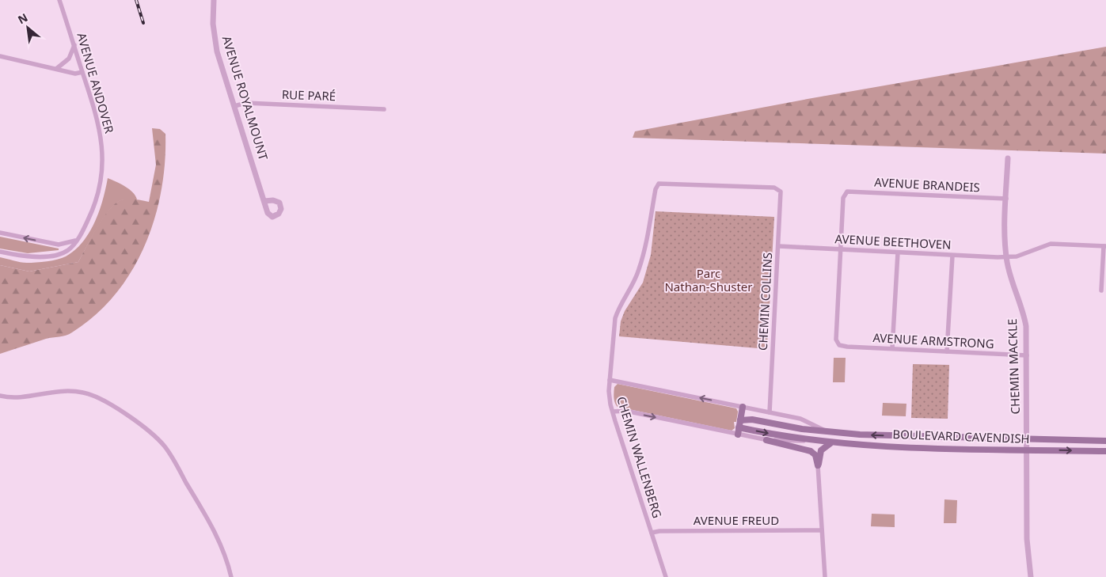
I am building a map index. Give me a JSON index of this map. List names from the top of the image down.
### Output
{
  "streets": {
    "main road": ["BOULEVARD CAVENDISH"],
    "street": [
      "AVENUE ANDOVER",
      "RUE PARÉ",
      "AVENUE ROYALMOUNT",
      "AVENUE BRANDEIS",
      "AVENUE BEETHOVEN",
      "CHEMIN COLLINS",
      "AVENUE ARMSTRONG",
      "CHEMIN MACKLE",
      "CHEMIN WALLENBERG",
      "AVENUE FREUD"
    ]
  },
  "crossings": [
    ["RUE PARÉ", "AVENUE ROYALMOUNT"],
    ["AVENUE BRANDEIS", "AVENUE BEETHOVEN"],
    ["AVENUE BRANDEIS", "AVENUE ARMSTRONG"],
    ["AVENUE BRANDEIS", "CHEMIN MACKLE"],
    ["AVENUE BEETHOVEN", "CHEMIN COLLINS"],
    ["AVENUE BEETHOVEN", "AVENUE ARMSTRONG"],
    ["AVENUE BEETHOVEN", "CHEMIN MACKLE"],
    ["CHEMIN COLLINS", "BOULEVARD CAVENDISH"],
    ["CHEMIN COLLINS", "CHEMIN WALLENBERG"],
    ["AVENUE ARMSTRONG", "CHEMIN MACKLE"],
    ["CHEMIN MACKLE", "BOULEVARD CAVENDISH"],
    ["BOULEVARD CAVENDISH", "CHEMIN WALLENBERG"],
    ["CHEMIN WALLENBERG", "AVENUE FREUD"]
  ],
  "parks": ["Parc Nathan-Shuster"],
  "north": "top left"
}
